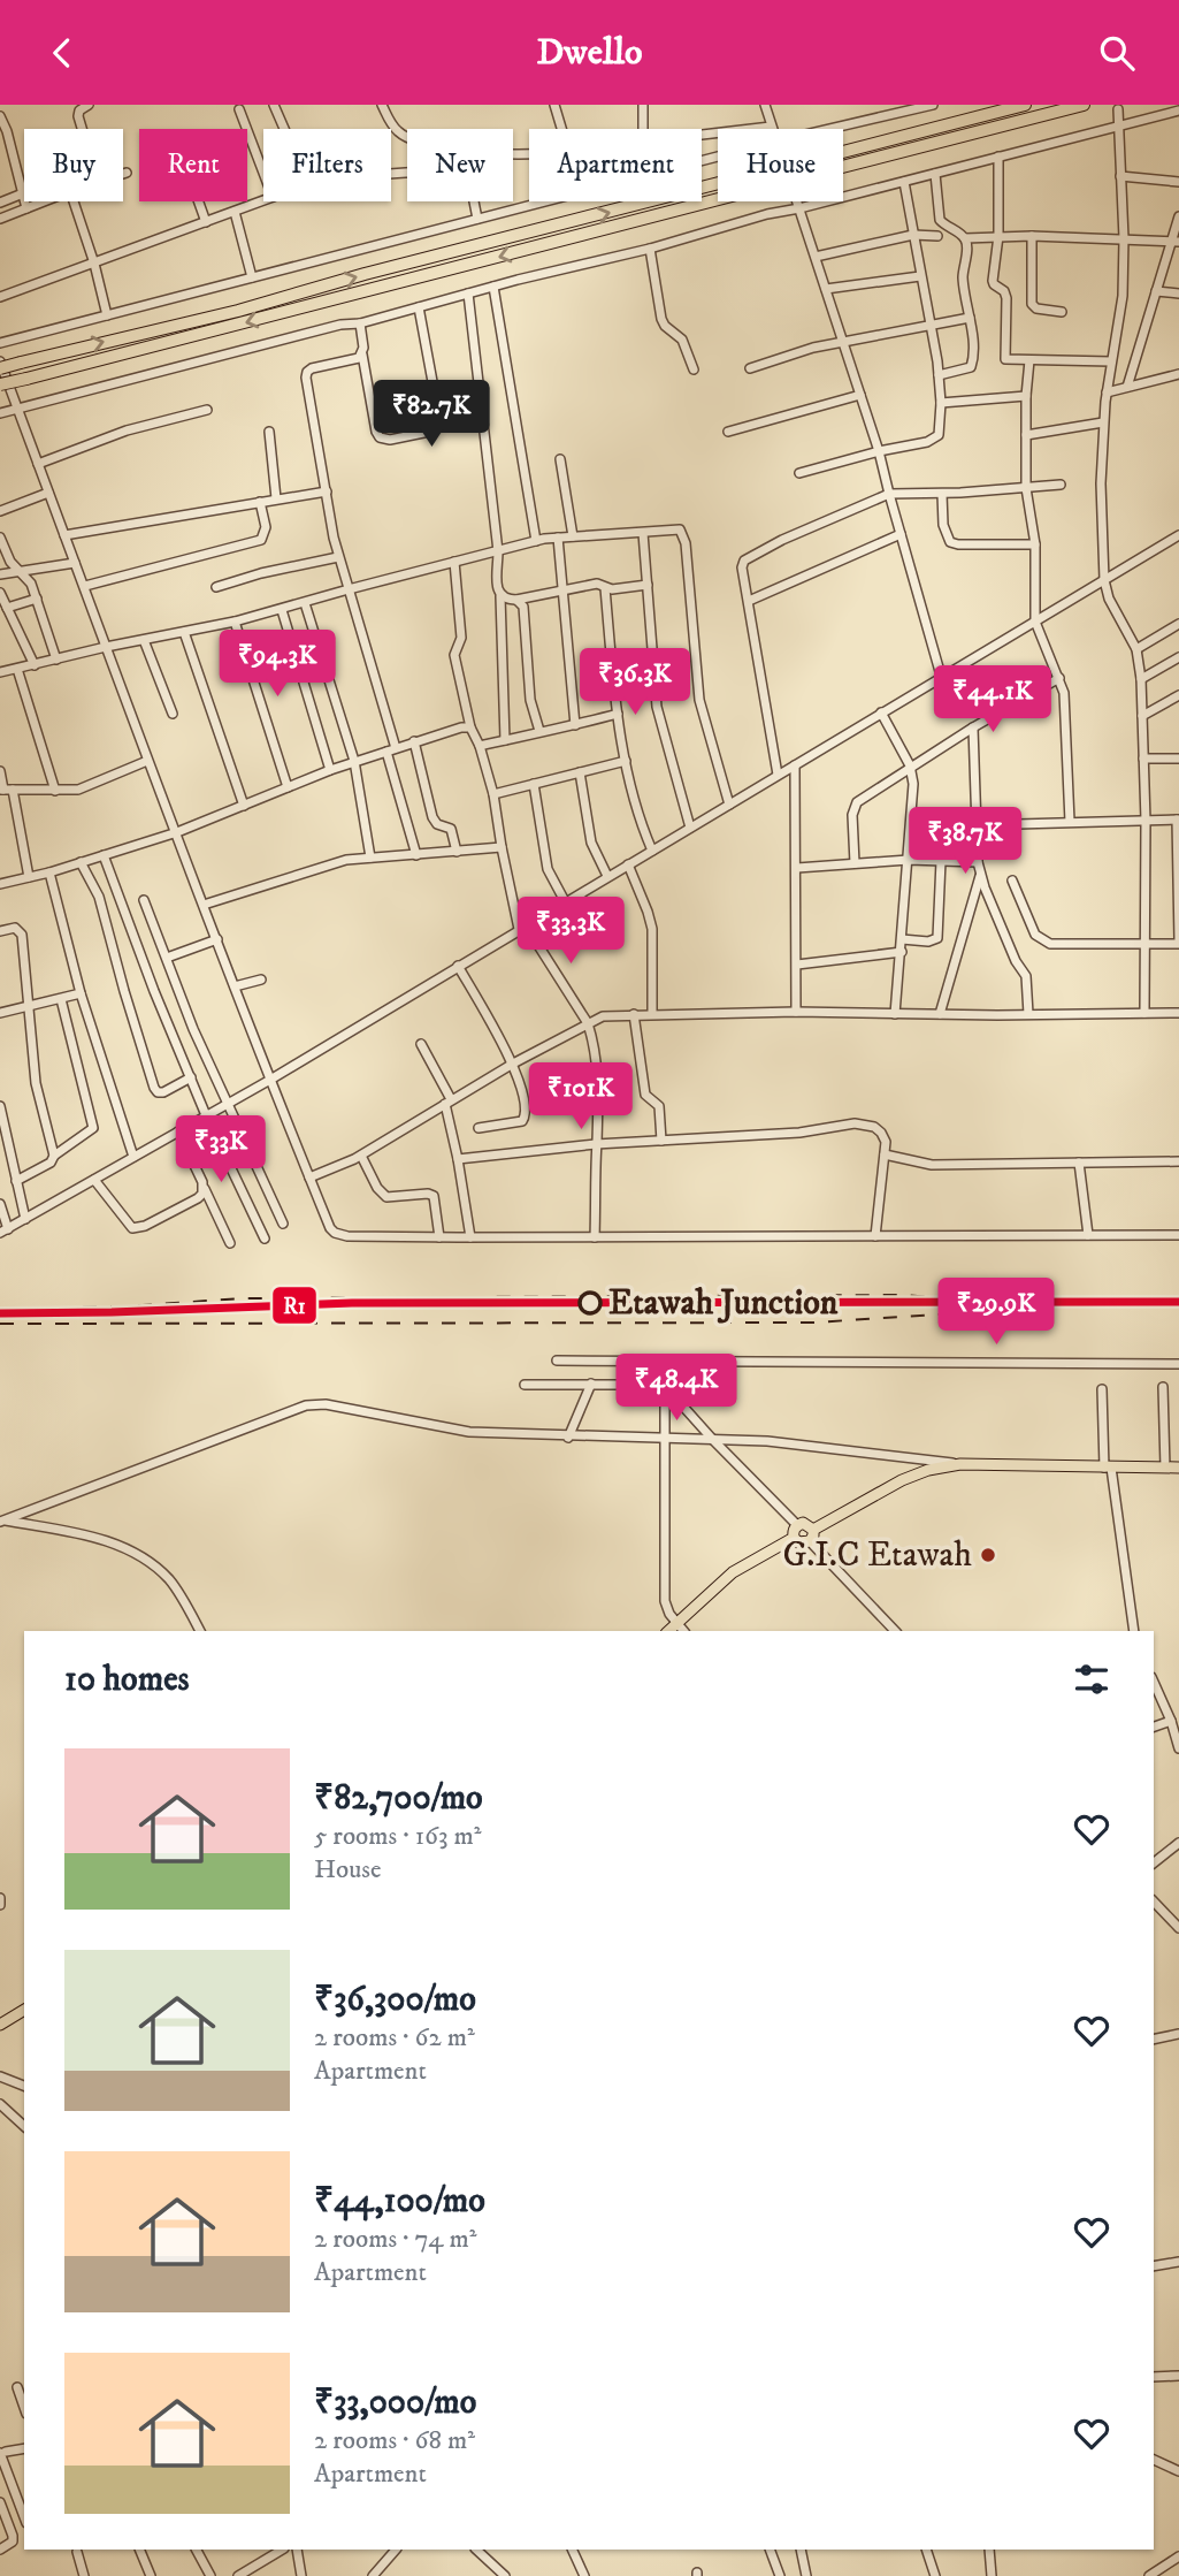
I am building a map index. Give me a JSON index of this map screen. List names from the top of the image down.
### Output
{
  "places": ["Etawah Junction", "G.I.C Etawah"],
  "lines": ["transit line R1"],
  "page": {
    "header": "Dwello",
    "chip": [
      "Buy",
      "Rent",
      "Filters",
      "New",
      "Apartment",
      "House"
    ],
    "price": [
      "₹82.7K",
      "₹94.3K",
      "₹36.3K",
      "₹44.1K",
      "₹38.7K",
      "₹33.3K",
      "₹101K",
      "₹33K",
      "₹29.9K",
      "₹48.4K"
    ],
    "heading": "10 homes",
    "list": [
      {
        "name": "₹82,700/mo",
        "note": "5 rooms · 163 m² · House"
      },
      {
        "name": "₹36,300/mo",
        "note": "2 rooms · 62 m² · Apartment"
      },
      {
        "name": "₹44,100/mo",
        "note": "2 rooms · 74 m² · Apartment"
      },
      {
        "name": "₹33,000/mo",
        "note": "2 rooms · 68 m² · Apartment"
      }
    ]
  }
}
